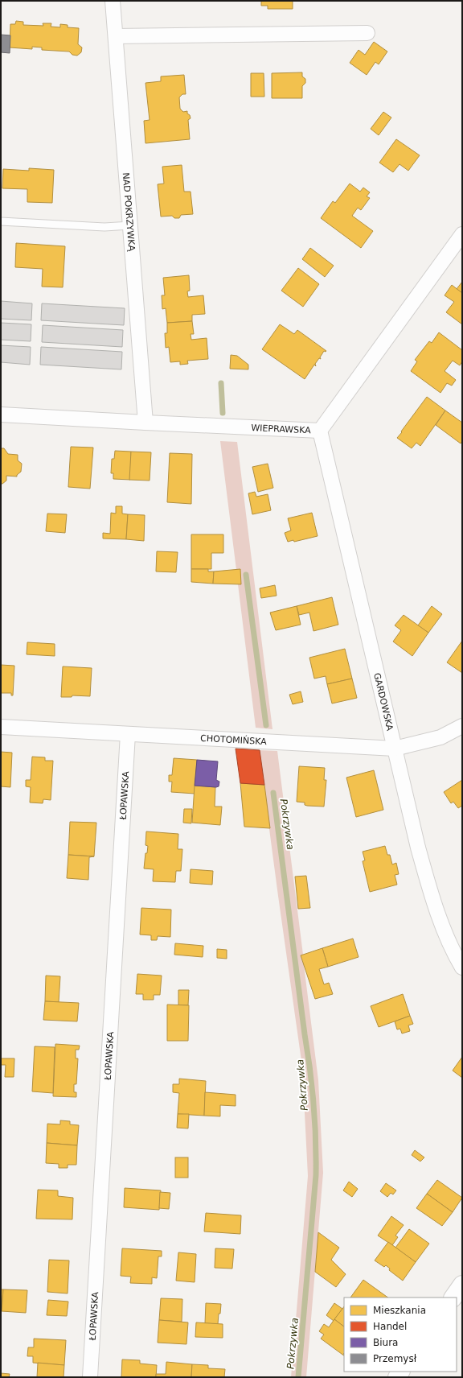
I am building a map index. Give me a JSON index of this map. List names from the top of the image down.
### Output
{
  "streets": {
    "street": [
      "NAD POKRZYWKĄ",
      "WIEPRAWSKA",
      "GARDOWSKA",
      "CHOTOMIŃSKA",
      "ŁOPAWSKA"
    ]
  },
  "crossings": [
    ["NAD POKRZYWKĄ", "WIEPRAWSKA"],
    ["WIEPRAWSKA", "GARDOWSKA"],
    ["GARDOWSKA", "CHOTOMIŃSKA"],
    ["CHOTOMIŃSKA", "ŁOPAWSKA"]
  ],
  "water": ["Pokrzywka"],
  "legend": [
    "Mieszkania",
    "Handel",
    "Biura",
    "Przemysł"
  ]
}
